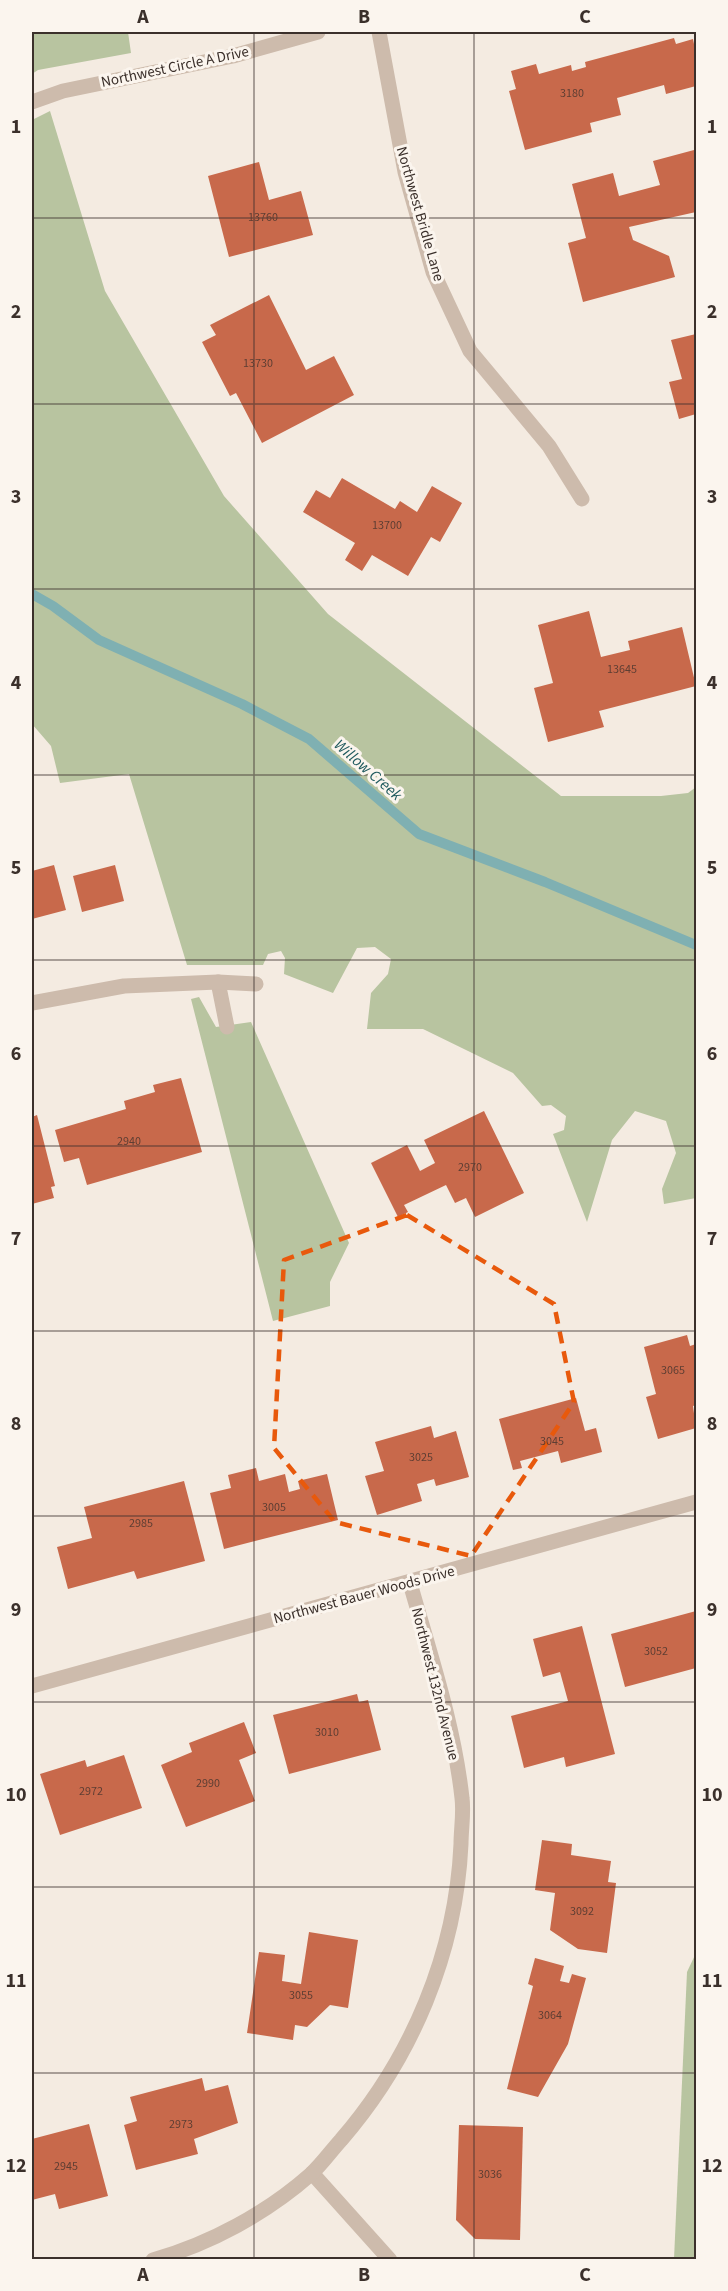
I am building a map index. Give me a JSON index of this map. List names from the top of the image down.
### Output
{
  "streets": {
    "street": [
      "Northwest Circle A Drive",
      "Northwest Bridle Lane",
      "Northwest Bauer Woods Drive",
      "Northwest 132nd Avenue"
    ]
  },
  "crossings": [
    ["Northwest Bauer Woods Drive", "Northwest 132nd Avenue"]
  ],
  "water": ["Willow Creek"],
  "house_numbers": [
    "3180",
    "13760",
    "13730",
    "13700",
    "13645",
    "2940",
    "2970",
    "3065",
    "3045",
    "3025",
    "3005",
    "2985",
    "3052",
    "3010",
    "2990",
    "2972",
    "3092",
    "3055",
    "3064",
    "2973",
    "2945",
    "3036"
  ],
  "grid": {
    "columns": ["A", "B", "C"],
    "rows": [
      "1",
      "2",
      "3",
      "4",
      "5",
      "6",
      "7",
      "8",
      "9",
      "10",
      "11",
      "12"
    ]
  }
}
